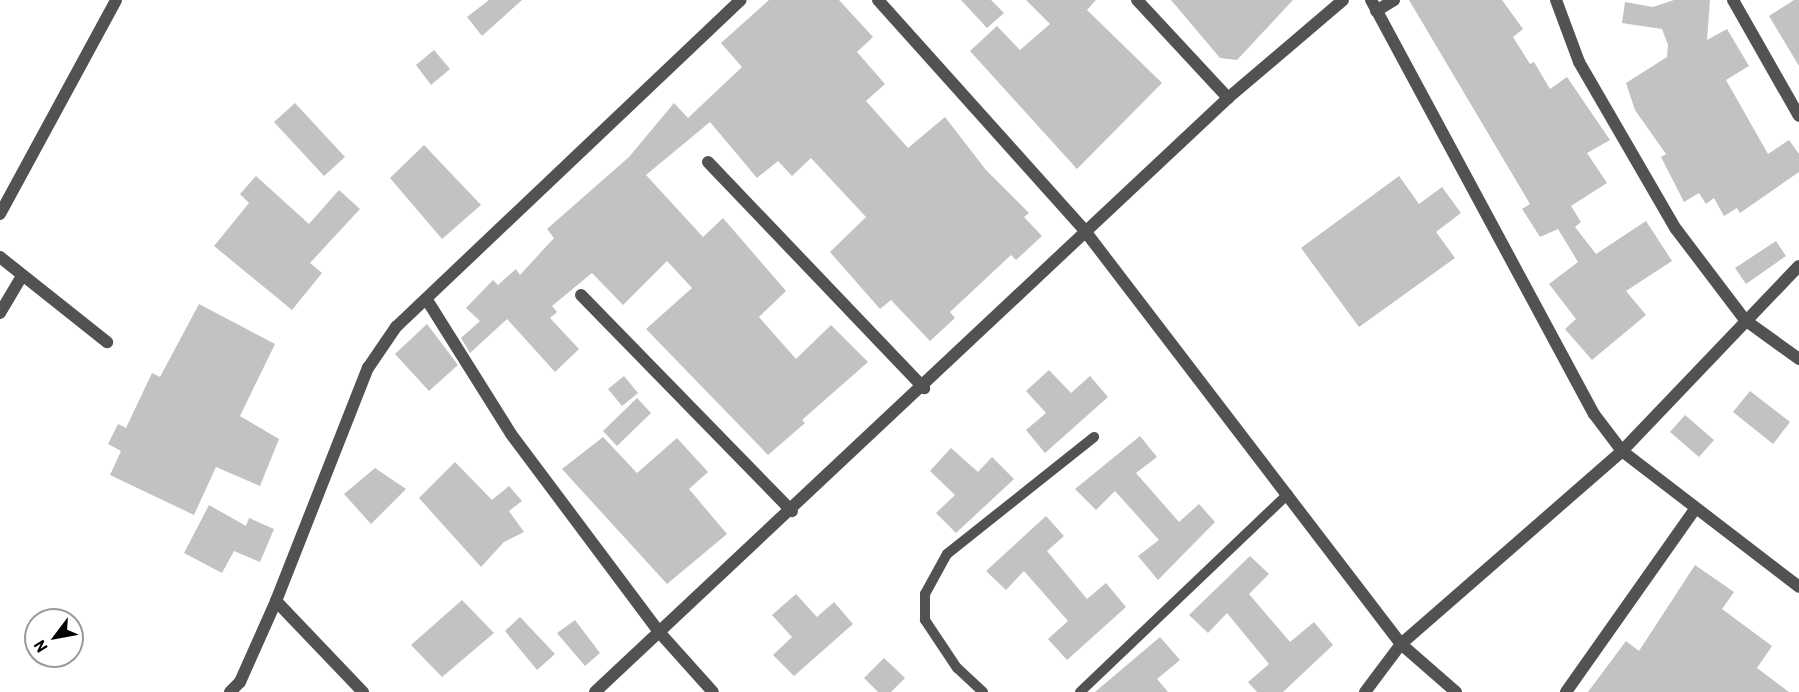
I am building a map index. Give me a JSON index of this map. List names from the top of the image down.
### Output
{
  "north": "bottom left"
}
